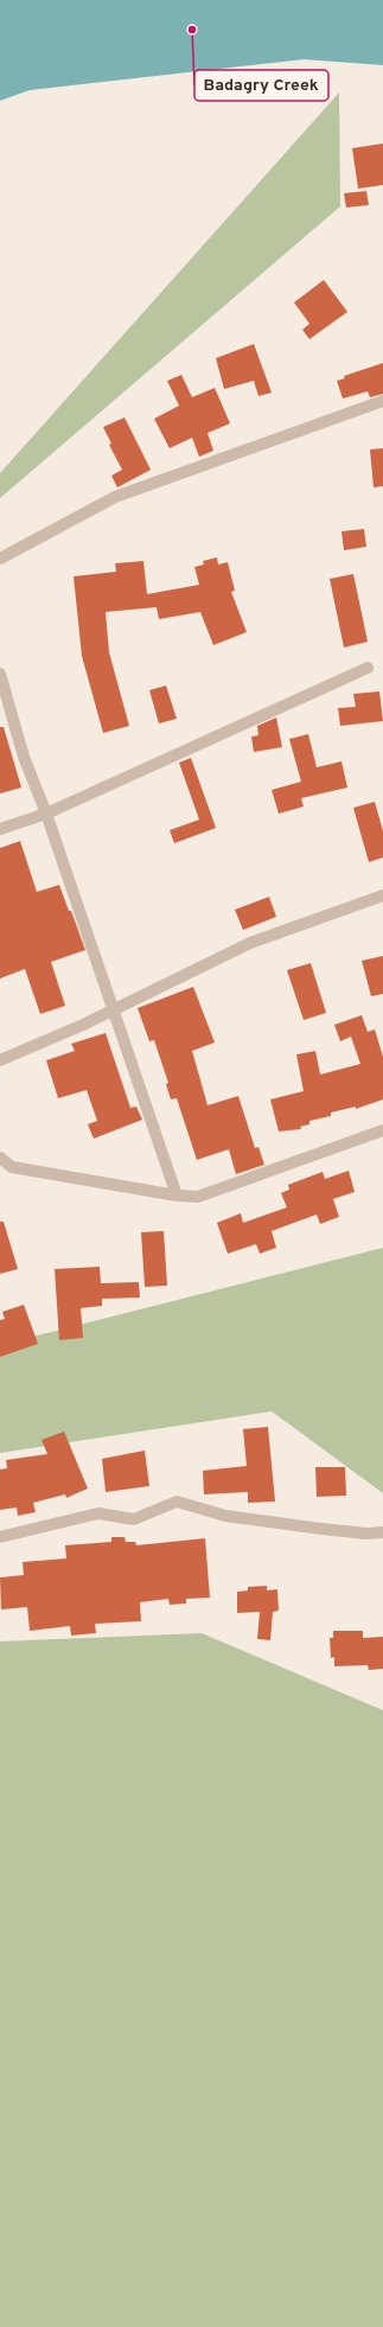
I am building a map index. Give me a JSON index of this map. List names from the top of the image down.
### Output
{
  "places": ["Badagry Creek"]
}
